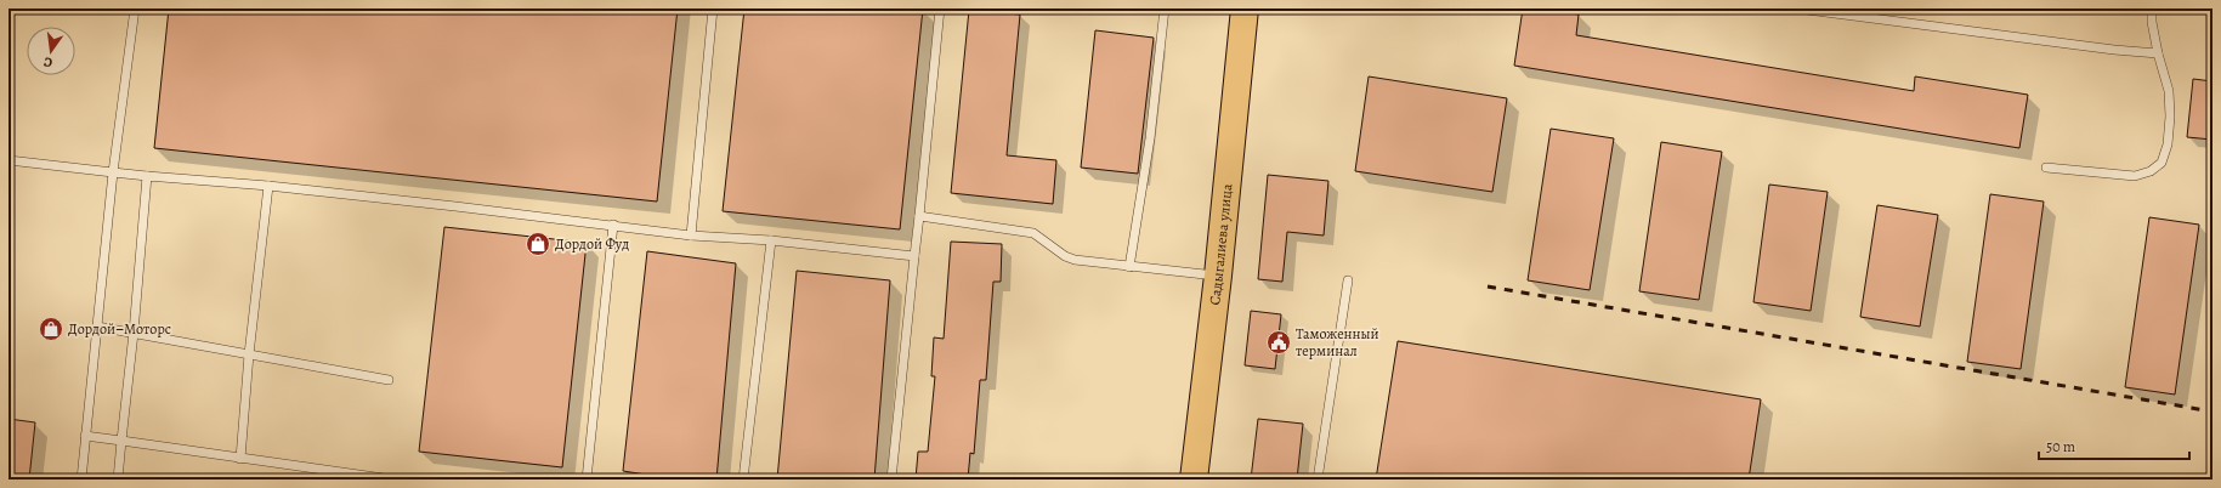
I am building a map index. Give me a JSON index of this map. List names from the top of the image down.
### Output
{
  "streets": {
    "main road": ["Садыгалиева улица"]
  },
  "places": {
    "shop": ["Дордой Фуд", "Дордой–Моторс"],
    "public building": ["Таможенный терминал"]
  },
  "scale_bar": "50 m",
  "north": "bottom"
}
